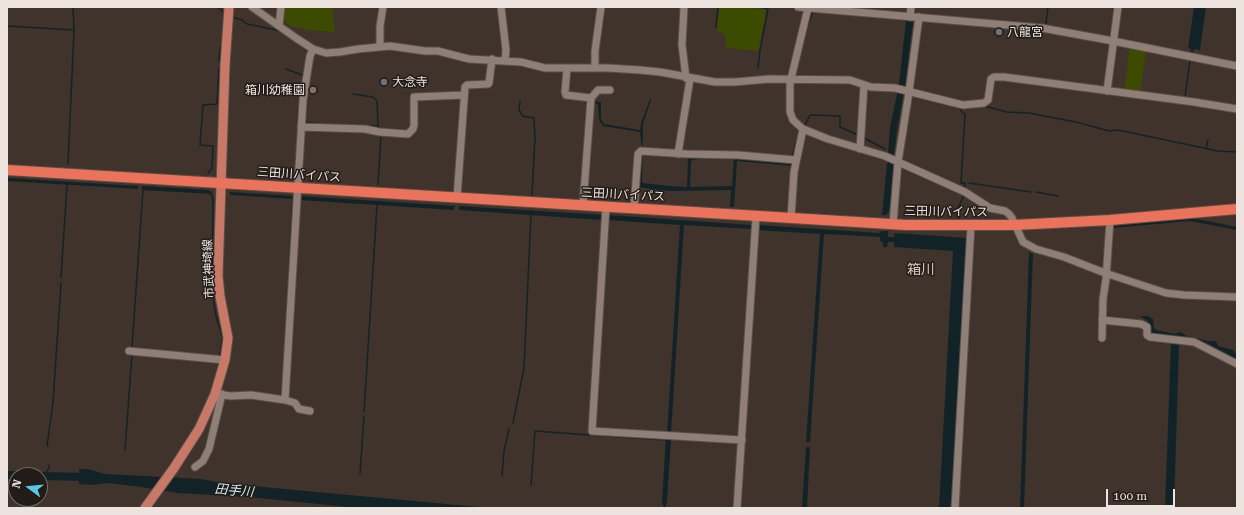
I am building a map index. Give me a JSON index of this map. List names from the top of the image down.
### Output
{
  "streets": {
    "highway": ["三田川バイパス"],
    "main road": ["市武神埼線"]
  },
  "crossings": [
    ["三田川バイパス", "市武神埼線"]
  ],
  "districts": ["箱川"],
  "water": ["田手川"],
  "places": ["八龍宮", "大念寺", "箱川幼稚園"],
  "scale_bar": "100 m",
  "north": "left"
}
